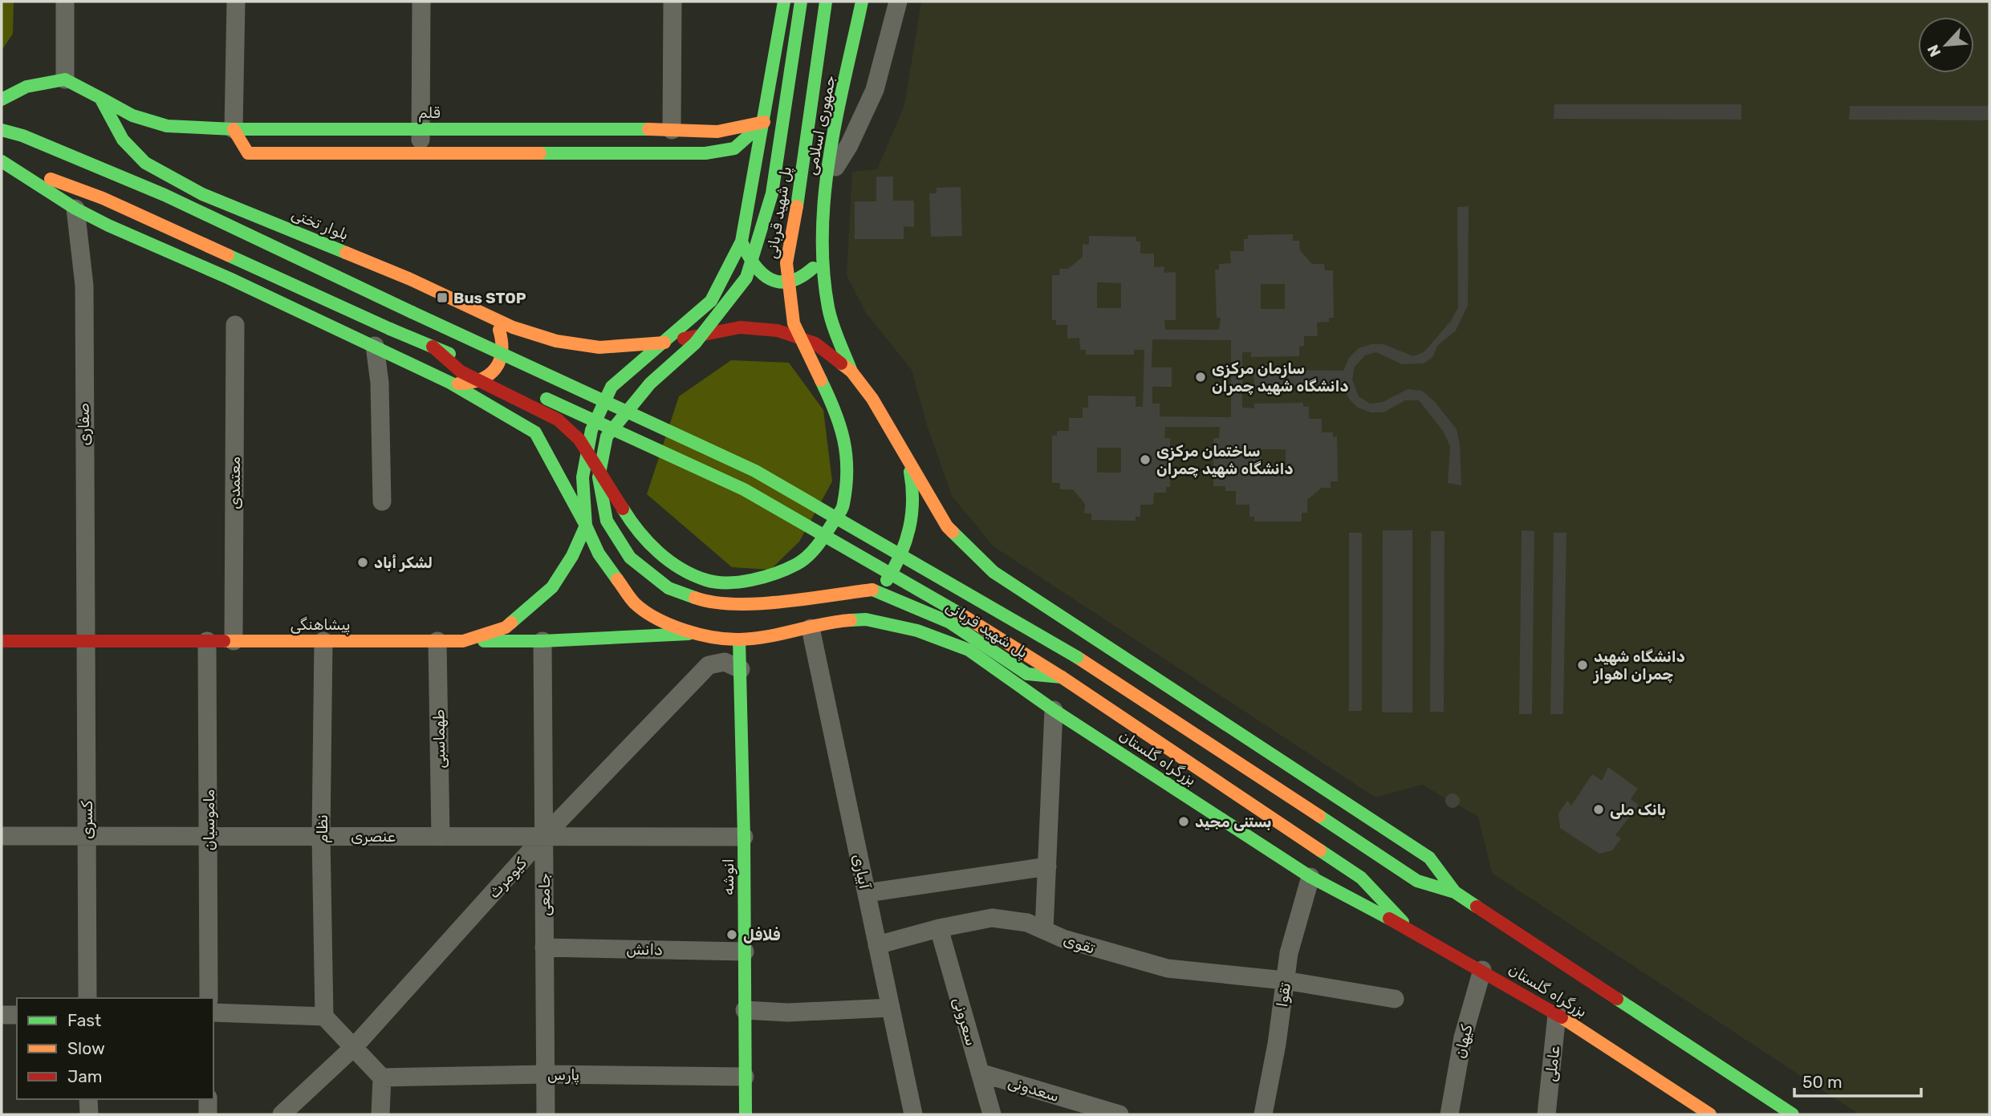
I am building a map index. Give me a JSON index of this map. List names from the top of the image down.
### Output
{
  "streets": {
    "main road": [
      "قلم",
      "جمهوری اسلامی",
      "پل شهید قربانی",
      "بلوار تختی",
      "پیشاهنگی",
      "بزرگراه گلستان",
      "انوشه"
    ],
    "street": [
      "صفاری",
      "معتمدی",
      "طهماسبی",
      "کسری",
      "ماموسیان",
      "نظام",
      "عنصری",
      "آبیاری",
      "کیومرث",
      "جامعی",
      "تقوی",
      "دانش",
      "تقوا",
      "سعرونی",
      "کیهان",
      "عاملی",
      "پارس",
      "سعدونی"
    ]
  },
  "crossings": [
    ["قلم", "بلوار تختی"],
    ["جمهوری اسلامی", "بلوار تختی"],
    ["پل شهید قربانی", "بزرگراه گلستان"],
    ["صفاری", "پیشاهنگی"],
    ["صفاری", "کسری"],
    ["معتمدی", "پیشاهنگی"],
    ["پیشاهنگی", "طهماسبی"],
    ["پیشاهنگی", "بزرگراه گلستان"],
    ["پیشاهنگی", "کسری"],
    ["پیشاهنگی", "ماموسیان"],
    ["پیشاهنگی", "نظام"],
    ["طهماسبی", "عنصری"],
    ["بزرگراه گلستان", "آبیاری"],
    ["بزرگراه گلستان", "انوشه"],
    ["بزرگراه گلستان", "تقوا"],
    ["بزرگراه گلستان", "کیهان"],
    ["بزرگراه گلستان", "عاملی"],
    ["کسری", "عنصری"],
    ["ماموسیان", "عنصری"],
    ["نظام", "عنصری"],
    ["عنصری", "انوشه"],
    ["عنصری", "کیومرث"],
    ["عنصری", "جامعی"],
    ["آبیاری", "تقوی"],
    ["انوشه", "کیومرث"],
    ["انوشه", "دانش"],
    ["انوشه", "پارس"],
    ["کیومرث", "جامعی"],
    ["جامعی", "دانش"],
    ["جامعی", "پارس"],
    ["تقوی", "تقوا"],
    ["تقوی", "سعرونی"],
    ["سعرونی", "سعدونی"]
  ],
  "places": {
    "transit": ["Bus STOP"],
    "other": [
      "سازمان مرکزی دانشگاه شهید چمران",
      "ساختمان مرکزی دانشگاه شهید چمران",
      "لشكر أباد",
      "دانشگاه شهید چمران اهواز",
      "بانک ملی",
      "بستنی مجید",
      "فلافل"
    ]
  },
  "legend": ["Fast", "Slow", "Jam"],
  "scale_bar": "50 m",
  "north": "bottom left"
}
